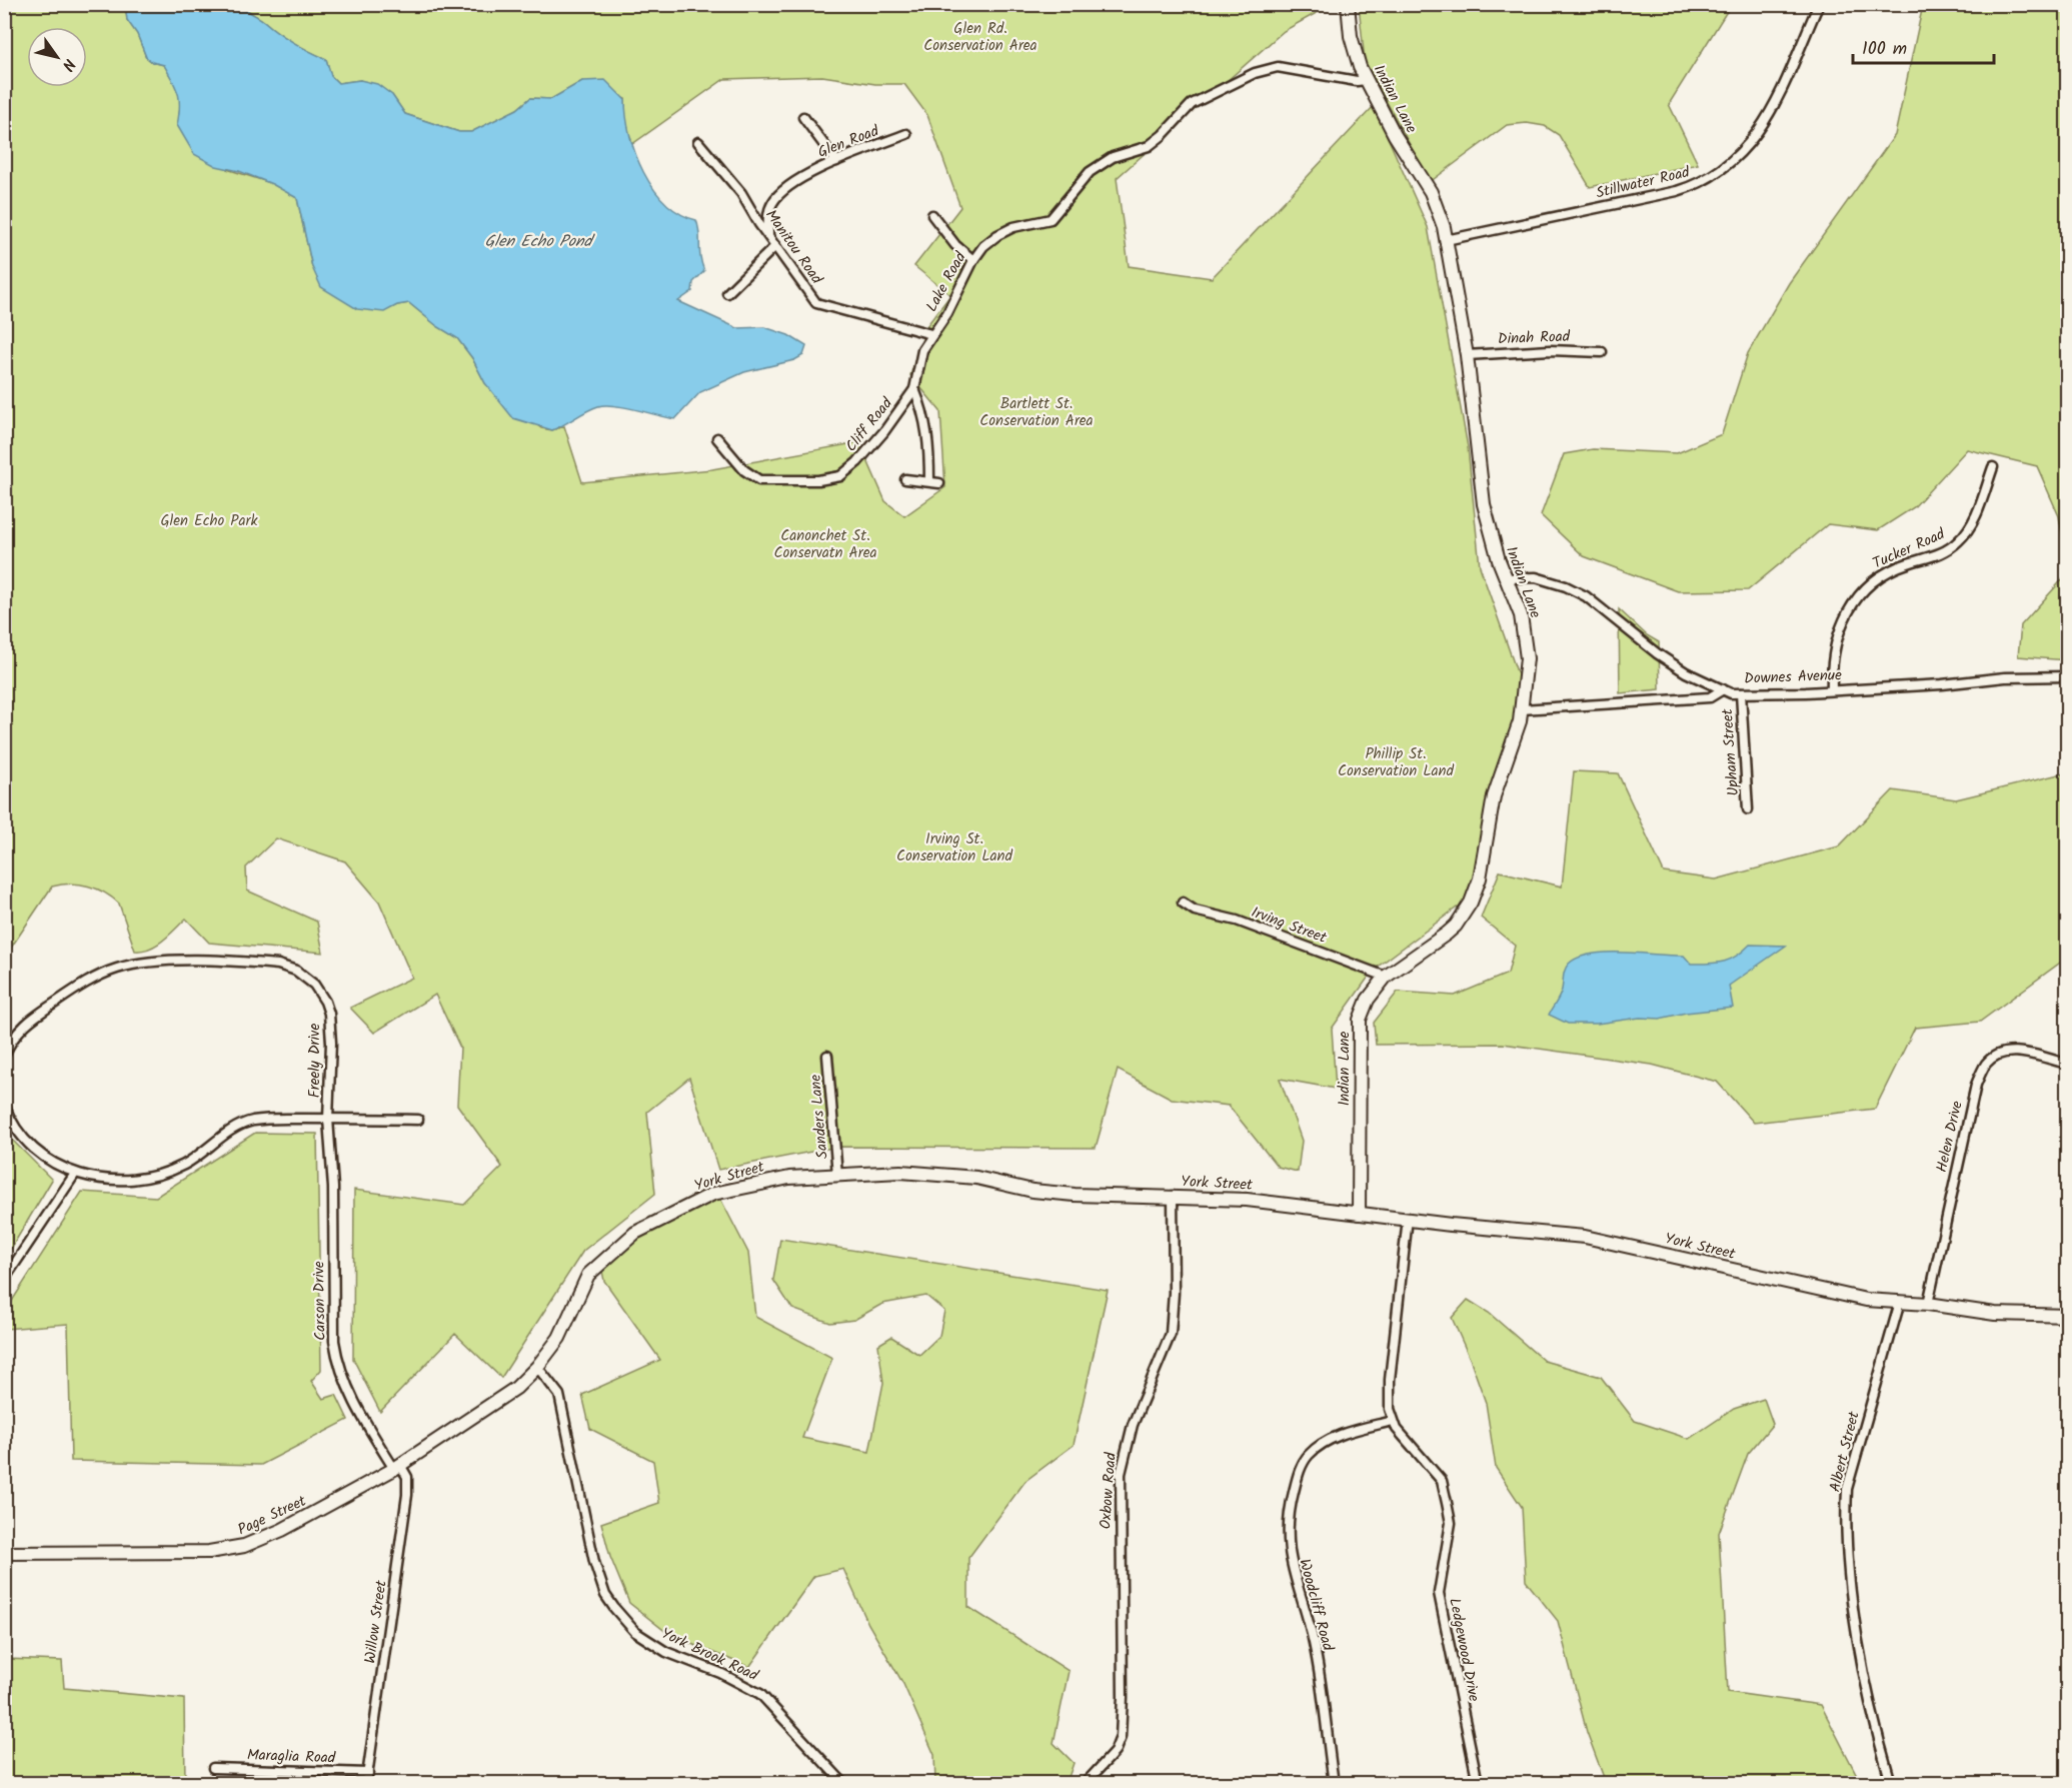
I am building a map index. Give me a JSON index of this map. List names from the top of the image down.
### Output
{
  "streets": {
    "street": [
      "Indian Lane",
      "Glen Road",
      "Stillwater Road",
      "Manitou Road",
      "Lake Road",
      "Dinah Road",
      "Cliff Road",
      "Tucker Road",
      "Downes Avenue",
      "Upham Street",
      "Irving Street",
      "Freely Drive",
      "Sanders Lane",
      "Helen Drive",
      "York Street",
      "Carson Drive",
      "Albert Street",
      "Oxbow Road",
      "Page Street",
      "Woodcliff Road",
      "Willow Street",
      "Ledgewood Drive",
      "York Brook Road",
      "Maraglia Road"
    ]
  },
  "crossings": [
    ["Indian Lane", "Stillwater Road"],
    ["Indian Lane", "Lake Road"],
    ["Indian Lane", "Dinah Road"],
    ["Indian Lane", "Downes Avenue"],
    ["Indian Lane", "Irving Street"],
    ["Indian Lane", "York Street"],
    ["Glen Road", "Manitou Road"],
    ["Manitou Road", "Lake Road"],
    ["Lake Road", "Cliff Road"],
    ["Tucker Road", "Downes Avenue"],
    ["Downes Avenue", "Upham Street"],
    ["Freely Drive", "Carson Drive"],
    ["Sanders Lane", "York Street"],
    ["Helen Drive", "York Street"],
    ["York Street", "Albert Street"],
    ["York Street", "Oxbow Road"],
    ["York Street", "Page Street"],
    ["York Street", "Ledgewood Drive"],
    ["York Street", "York Brook Road"],
    ["Carson Drive", "Page Street"],
    ["Carson Drive", "Willow Street"],
    ["Page Street", "Willow Street"],
    ["Woodcliff Road", "Ledgewood Drive"],
    ["Willow Street", "Maraglia Road"]
  ],
  "water": ["Glen Echo Pond"],
  "parks": [
    "Glen Rd. Conservation Area",
    "Bartlett St. Conservation Area",
    "Glen Echo Park",
    "Canonchet St. Conservatn Area",
    "Phillip St. Conservation Land",
    "Irving St. Conservation Land"
  ],
  "scale_bar": "100 m",
  "north": "bottom right"
}
